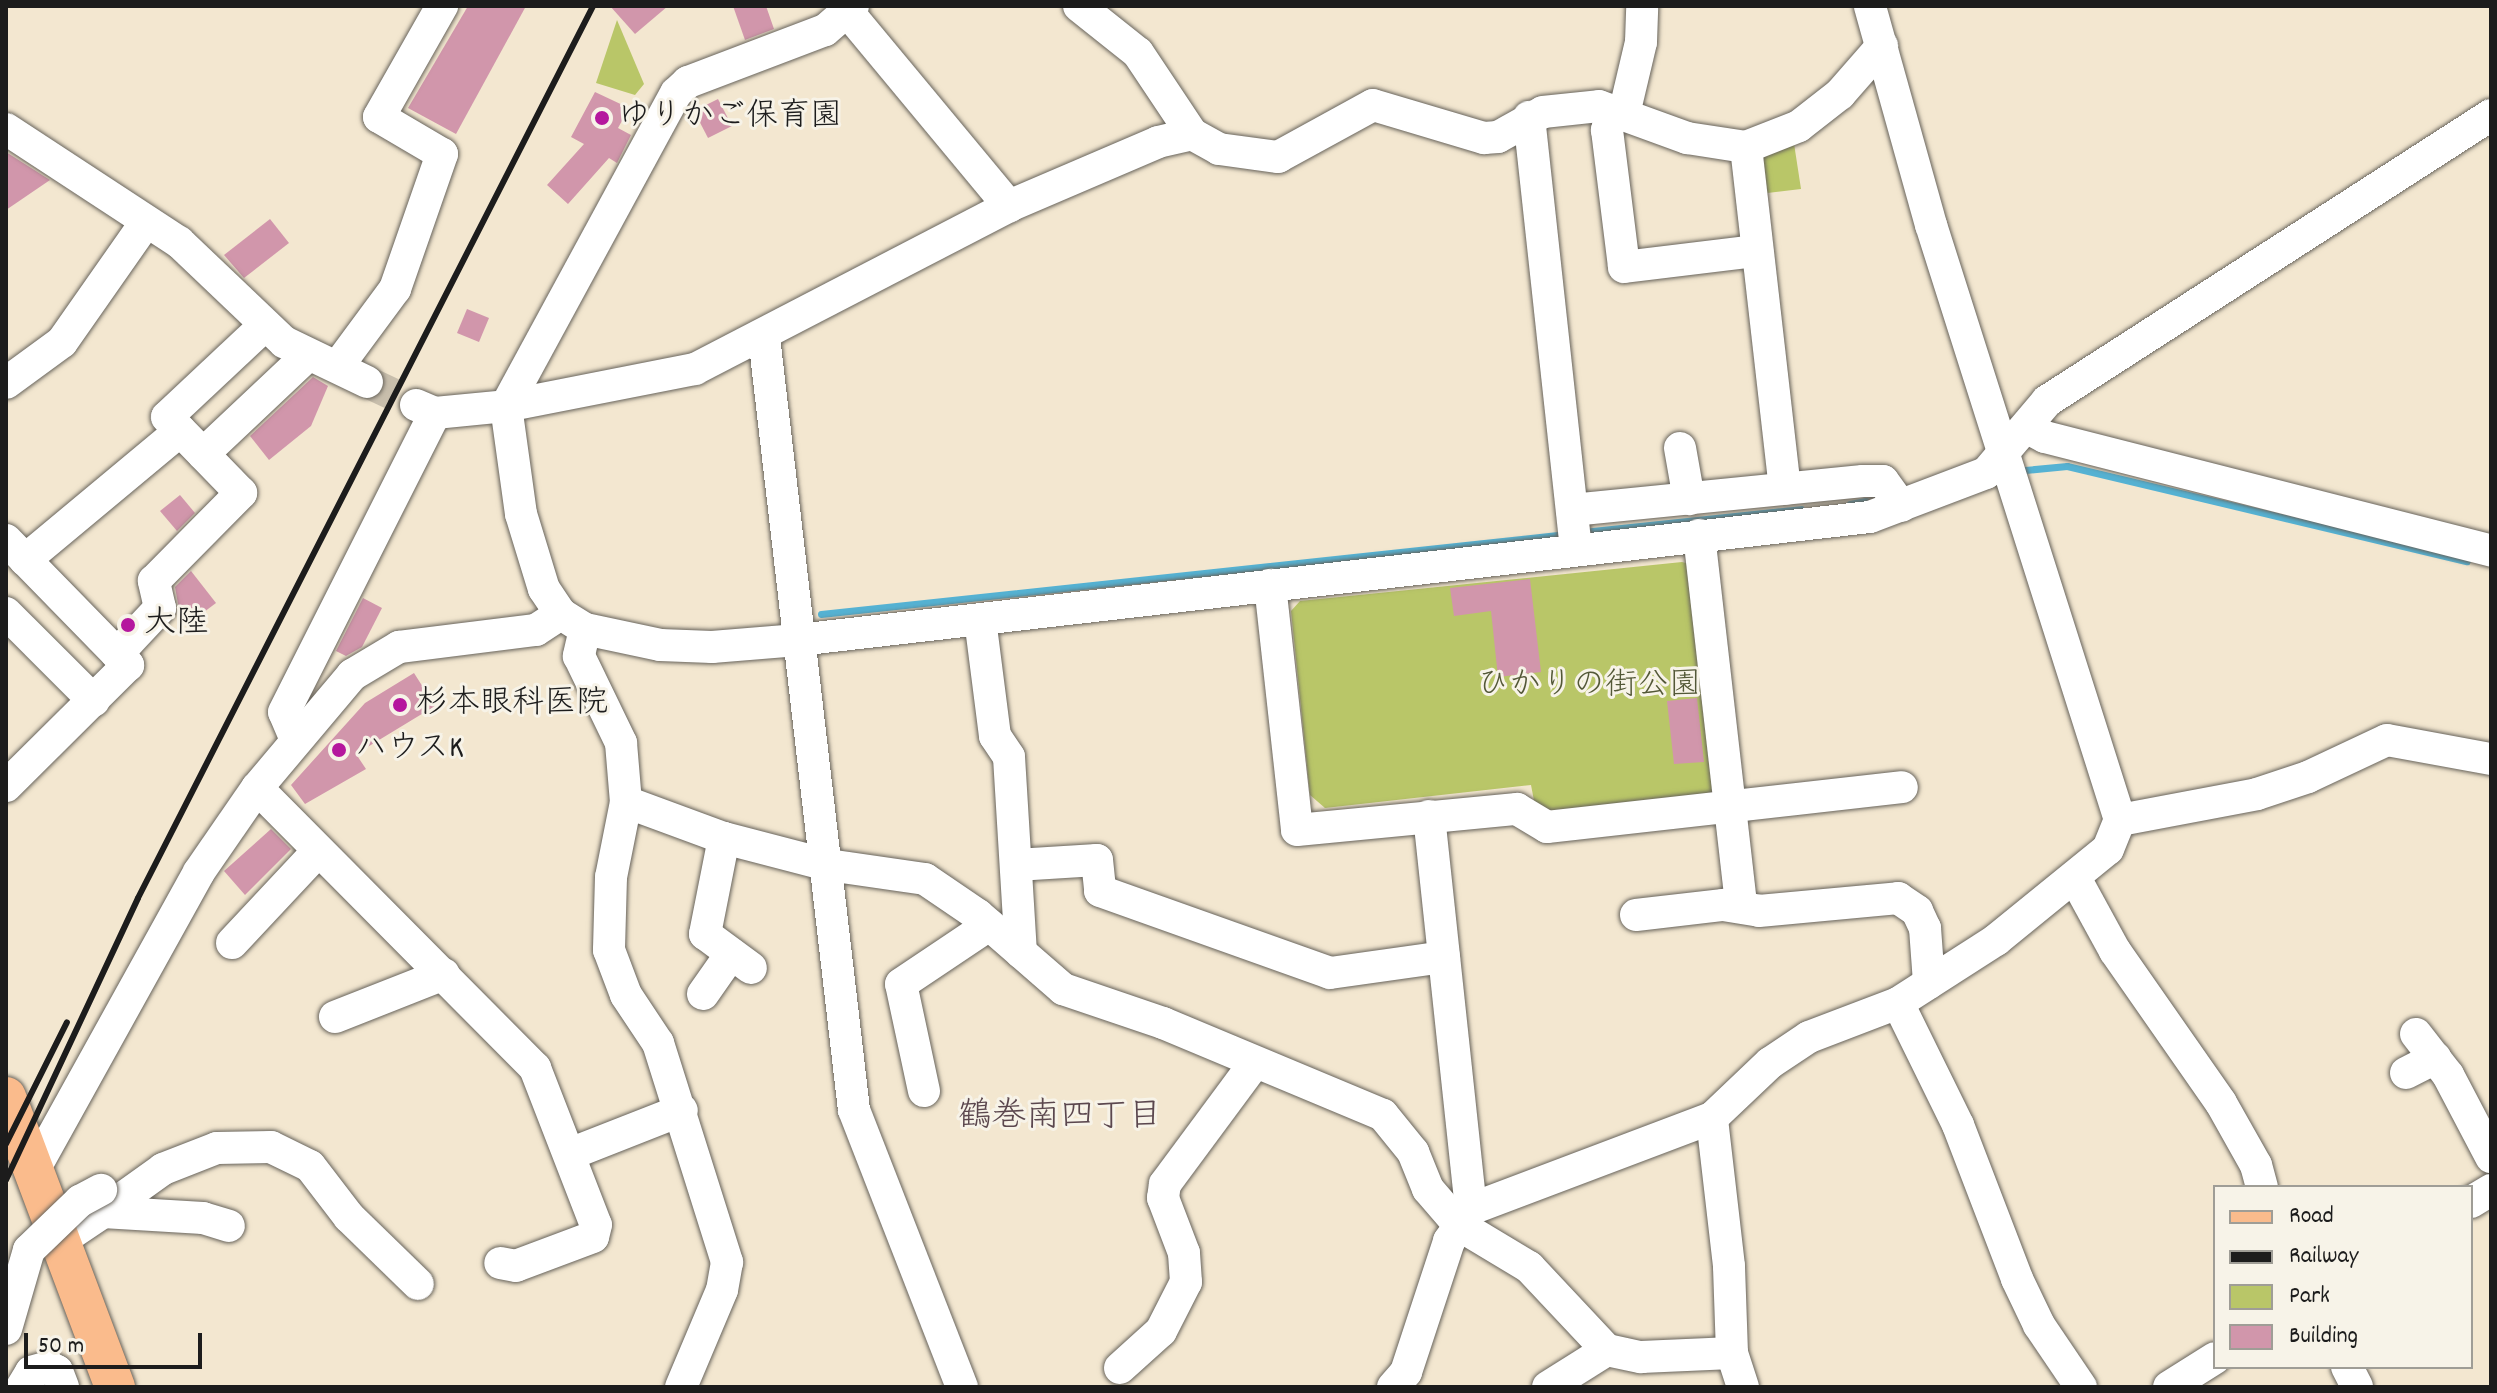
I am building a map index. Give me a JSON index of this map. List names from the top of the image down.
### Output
{
  "districts": ["鶴巻南四丁目"],
  "parks": ["ひかりの街公園"],
  "places": [
    "ゆりかご保育園",
    "大陸",
    "杉本眼科医院",
    "ハウスK"
  ],
  "legend": [
    "Road",
    "Railway",
    "Park",
    "Building"
  ],
  "scale_bar": "50 m"
}
